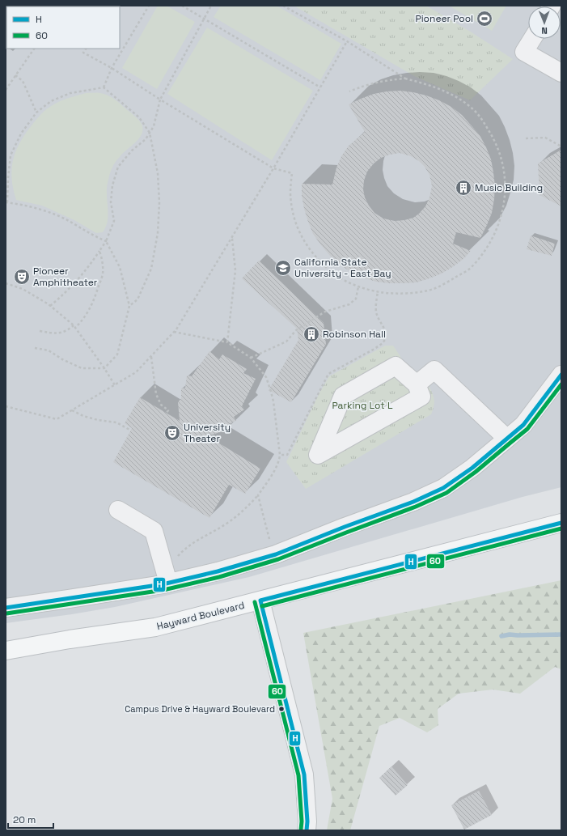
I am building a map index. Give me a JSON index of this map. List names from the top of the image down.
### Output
{
  "streets": {
    "main road": ["Hayward Boulevard"]
  },
  "parks": ["Parking Lot L"],
  "places": {
    "sports": ["Pioneer Pool"],
    "building": ["Music Building", "Robinson Hall"],
    "school or university": ["California State University - East Bay"],
    "theatre": ["Pioneer Amphitheater", "University Theater"],
    "other": ["Campus Drive & Hayward Boulevard"]
  },
  "lines": ["transit line H", "transit line 60"],
  "legend": ["H", "60"],
  "scale_bar": "20 m",
  "north": "bottom"
}
